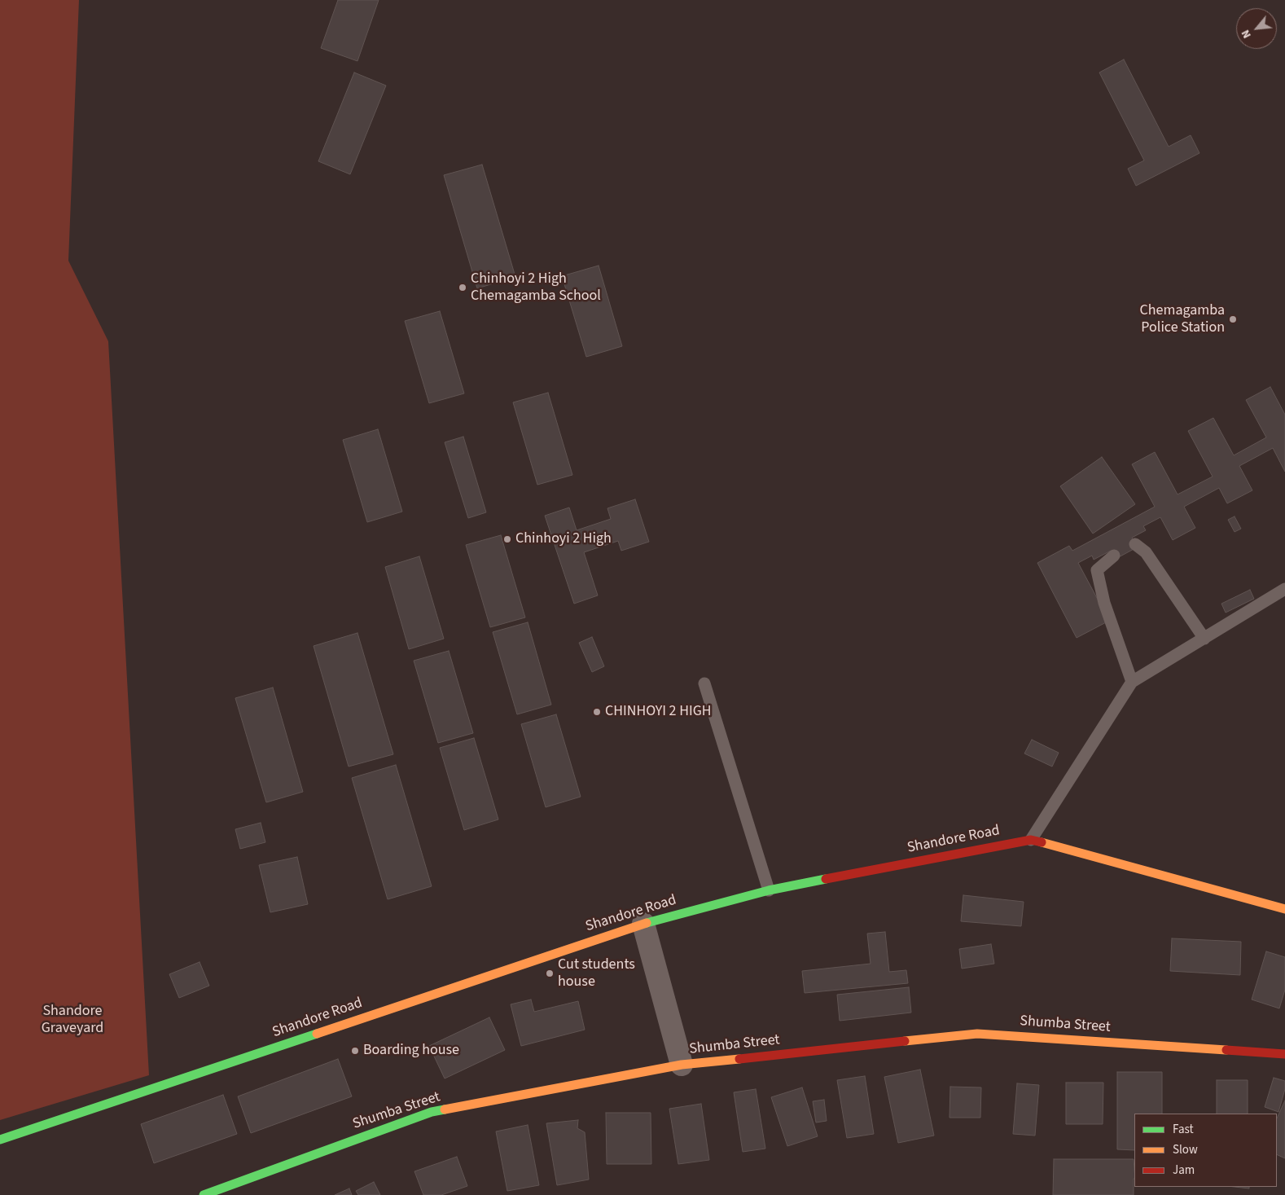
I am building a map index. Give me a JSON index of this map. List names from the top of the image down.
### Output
{
  "streets": {
    "street": ["Shandore Road", "Shumba Street"]
  },
  "parks": ["Shandore Graveyard"],
  "places": [
    "Chinhoyi 2 High Chemagamba School",
    "Chemagamba Police Station",
    "Chinhoyi 2 High",
    "CHINHOYI 2 HIGH",
    "Cut students house",
    "Boarding house"
  ],
  "legend": ["Fast", "Slow", "Jam"],
  "north": "bottom left"
}
